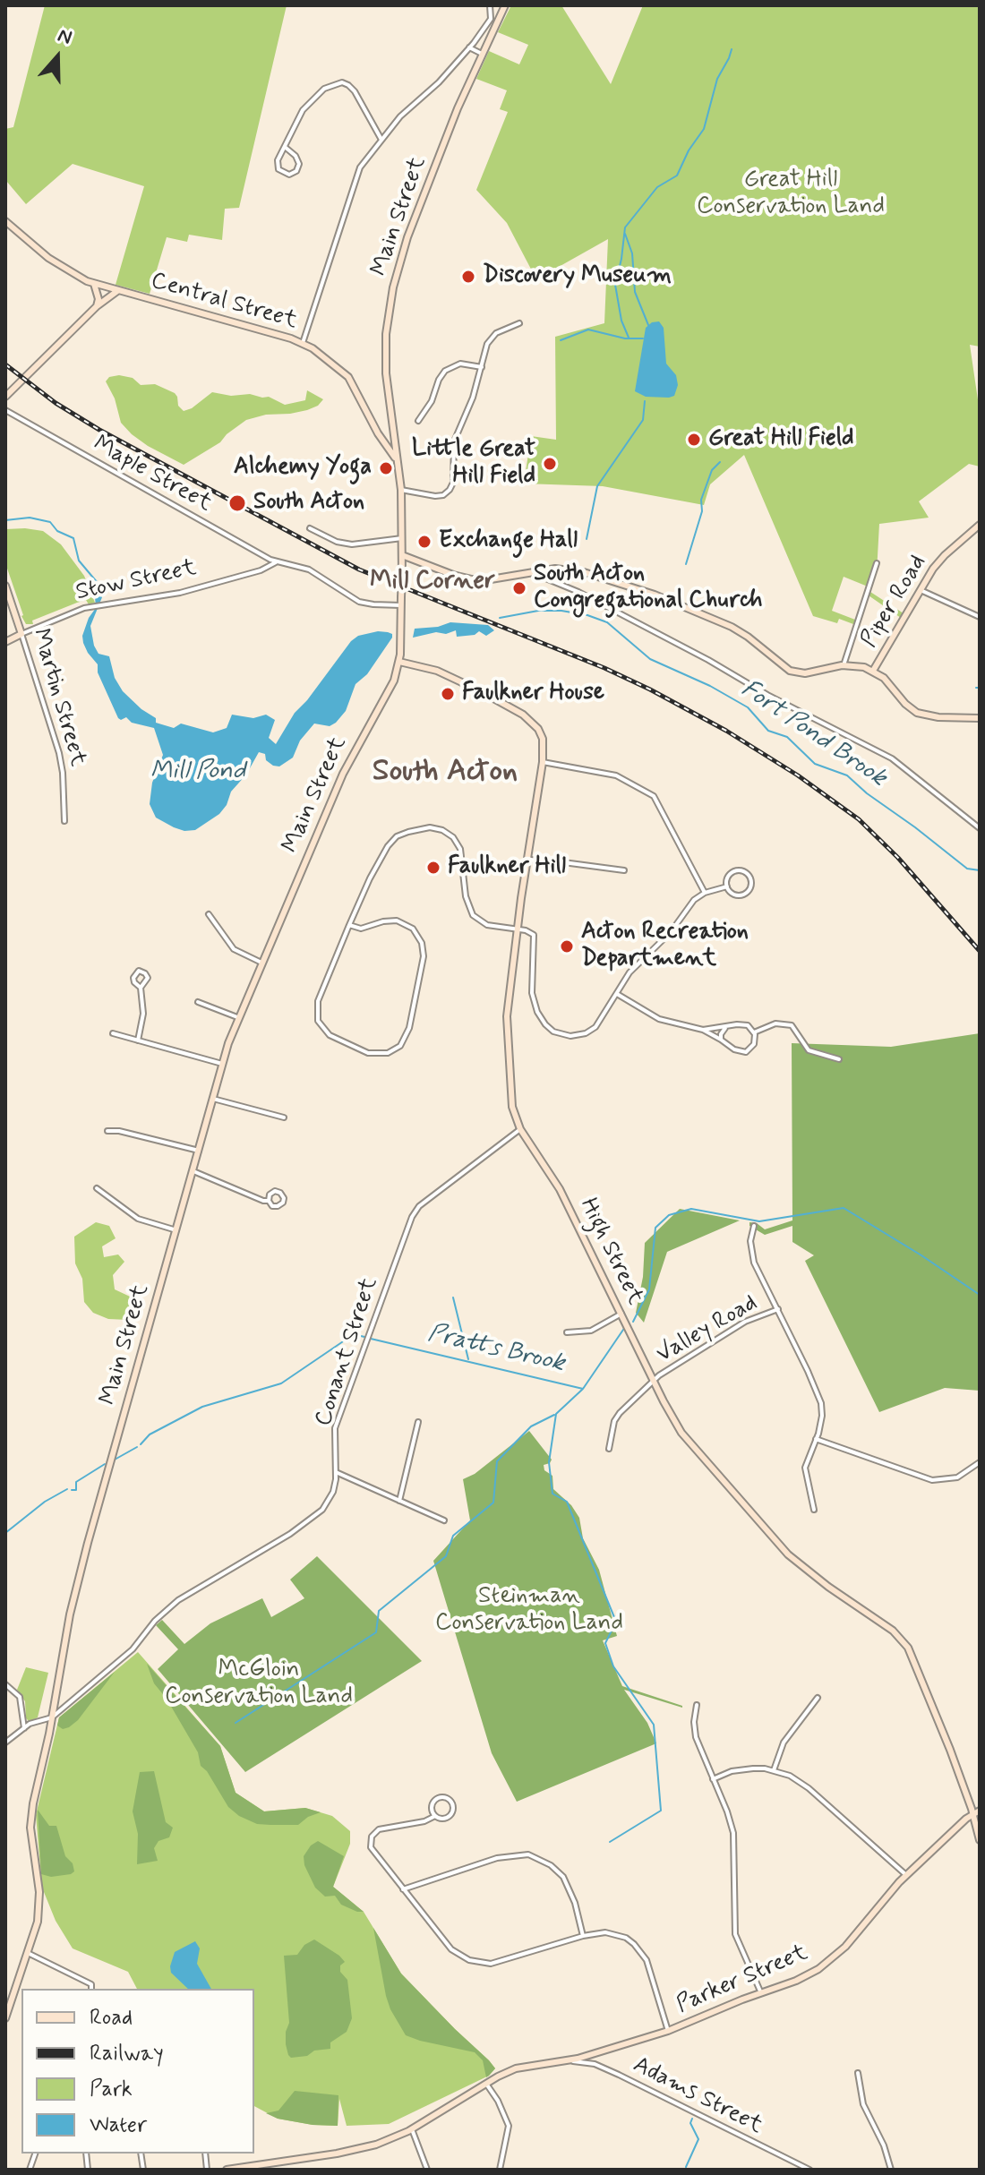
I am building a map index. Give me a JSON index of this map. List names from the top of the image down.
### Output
{
  "streets": {
    "street": [
      "Main Street",
      "Central Street",
      "Maple Street",
      "Stow Street",
      "Piper Road",
      "Martin Street",
      "High Street",
      "Valley Road",
      "Conant Street",
      "Parker Street",
      "Adams Street"
    ]
  },
  "crossings": [
    ["Main Street", "Central Street"],
    ["Main Street", "Maple Street"],
    ["Main Street", "High Street"],
    ["Main Street", "Conant Street"],
    ["Maple Street", "Stow Street"],
    ["Stow Street", "Martin Street"],
    ["High Street", "Valley Road"],
    ["High Street", "Conant Street"],
    ["High Street", "Parker Street"],
    ["Parker Street", "Adams Street"]
  ],
  "districts": ["Mill Corner", "South Acton"],
  "water": ["Fort Pond Brook", "Mill Pond", "Pratts Brook"],
  "parks": ["Great Hill Conservation Land", "Steinman Conservation Land", "McGloin Conservation Land"],
  "places": [
    "Discovery Museum",
    "Great Hill Field",
    "Little Great Hill Field",
    "Alchemy Yoga",
    "South Acton",
    "Exchange Hall",
    "South Acton Congregational Church",
    "Faulkner House",
    "Faulkner Hill",
    "Acton Recreation Department"
  ],
  "legend": [
    "Road",
    "Railway",
    "Park",
    "Water"
  ],
  "north": "top"
}
